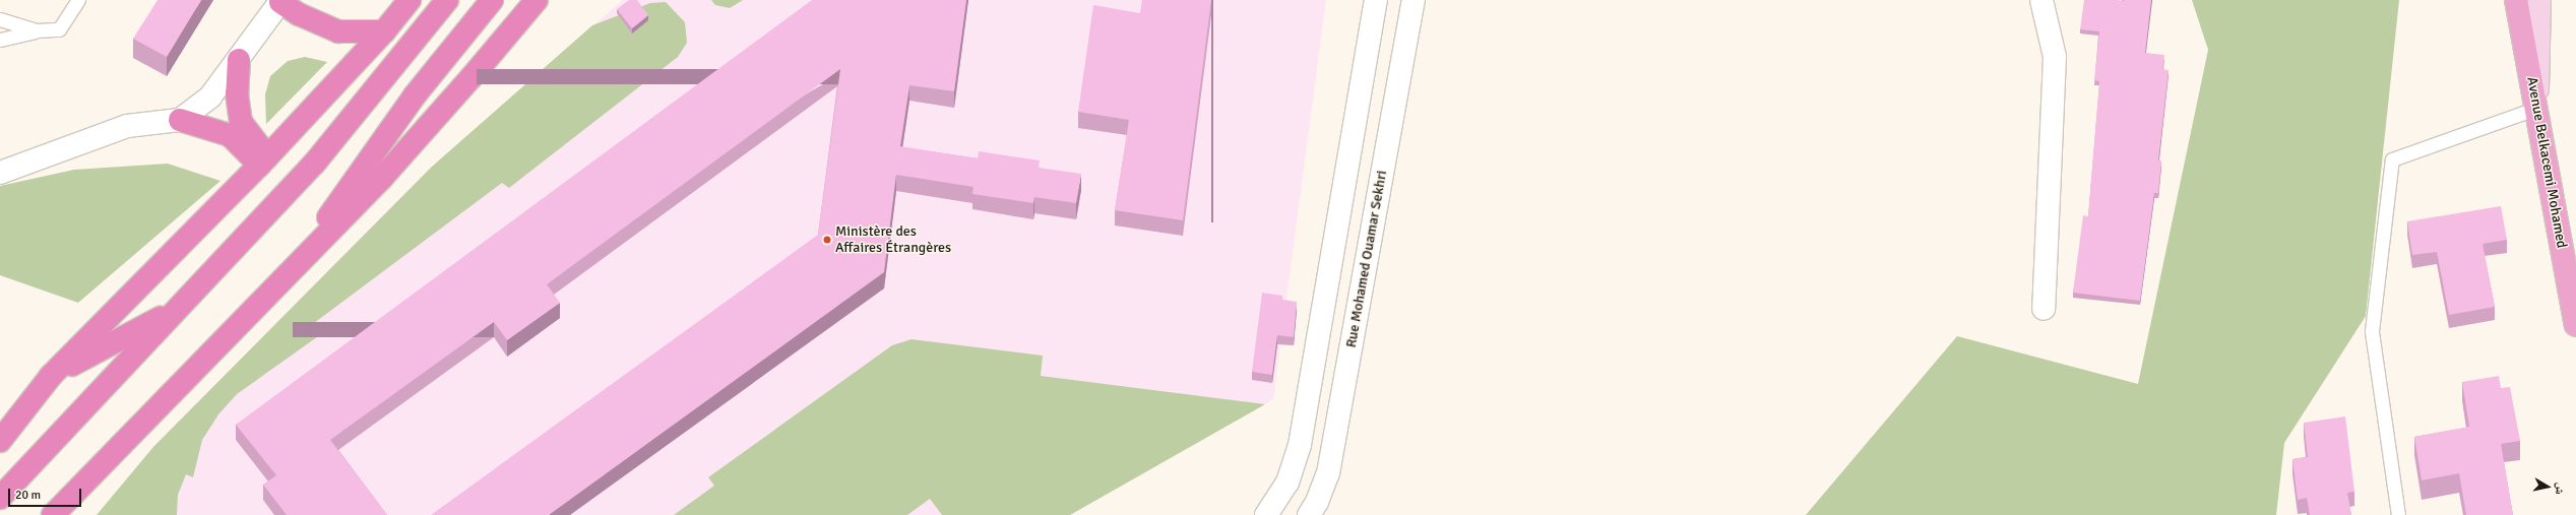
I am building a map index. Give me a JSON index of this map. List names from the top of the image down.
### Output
{
  "streets": {
    "main road": ["Avenue Belkacemi Mohamed"],
    "street": ["Rue Mohamed Ouamar Sekhri"]
  },
  "places": ["Ministère des Affaires Étrangères"],
  "scale_bar": "20 m",
  "north": "right"
}
